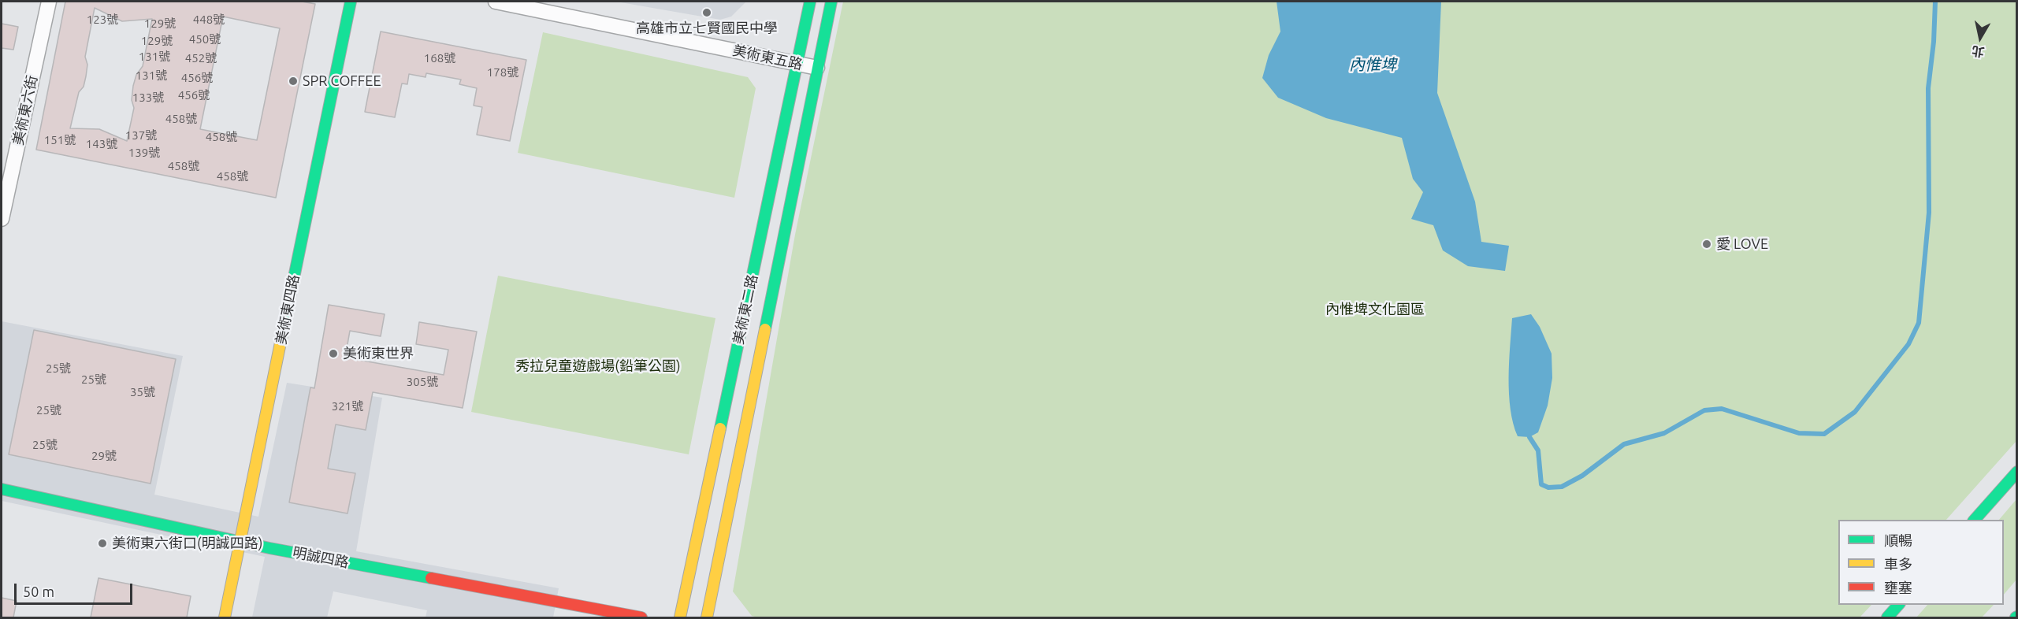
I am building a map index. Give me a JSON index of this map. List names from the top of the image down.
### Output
{
  "streets": {
    "street": [
      "美術東五路",
      "美術東六街",
      "美術東四路",
      "美術東二路",
      "明誠四路"
    ]
  },
  "crossings": [
    ["美術東五路", "美術東二路"],
    ["美術東四路", "明誠四路"]
  ],
  "water": ["內惟埤"],
  "parks": ["內惟埤文化園區", "秀拉兒童遊戲場(鉛筆公園)"],
  "places": [
    "高雄市立七賢國民中學",
    "SPR COFFEE",
    "愛 LOVE",
    "美術東世界",
    "美術東六街口(明誠四路)"
  ],
  "house_numbers": [
    "123號",
    "448號",
    "129號",
    "450號",
    "129號",
    "131號",
    "452號",
    "168號",
    "178號",
    "131號",
    "456號",
    "456號",
    "133號",
    "458號",
    "137號",
    "458號",
    "151號",
    "143號",
    "139號",
    "458號",
    "458號",
    "25號",
    "25號",
    "305號",
    "35號",
    "321號",
    "25號",
    "25號",
    "29號"
  ],
  "legend": ["順暢", "車多", "壅塞"],
  "scale_bar": "50 m",
  "north": "bottom"
}
